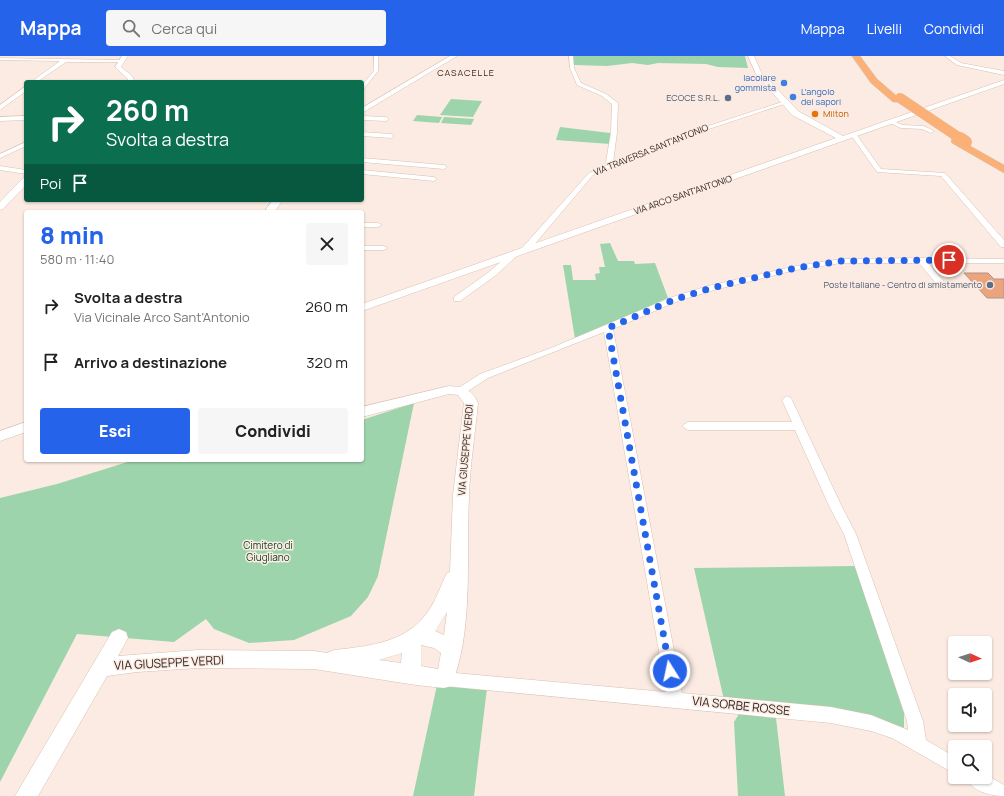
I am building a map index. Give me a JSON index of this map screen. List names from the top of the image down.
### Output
{
  "streets": {
    "street": [
      "VIA TRAVERSA SANT'ANTONIO",
      "VIA ARCO SANT'ANTONIO",
      "VIA GIUSEPPE VERDI",
      "VIA SORBE ROSSE"
    ]
  },
  "crossings": [
    ["VIA TRAVERSA SANT'ANTONIO", "VIA ARCO SANT'ANTONIO"],
    ["VIA GIUSEPPE VERDI", "VIA SORBE ROSSE"]
  ],
  "districts": ["CASACELLE"],
  "parks": ["Cimitero di Giugliano"],
  "places": [
    "Iacolare gommista",
    "L'angolo dei sapori",
    "ECOCE S.R.L.",
    "Milton",
    "Poste Italiane - Centro di smistamento"
  ],
  "north": "right",
  "page": {
    "header": "Mappa",
    "search": "Cerca qui",
    "nav": ["Mappa", "Livelli", "Condividi"],
    "turn": ["260 m", "Svolta a destra"],
    "then": "Poi",
    "heading": ["8 min", "580 m · 11:40"],
    "list": [
      {
        "name": "Svolta a destra",
        "note": "Via Vicinale Arco Sant'Antonio",
        "value": "260 m"
      },
      {
        "name": "Arrivo a destinazione",
        "value": "320 m"
      }
    ],
    "buttons": ["Esci", "Condividi"]
  }
}
